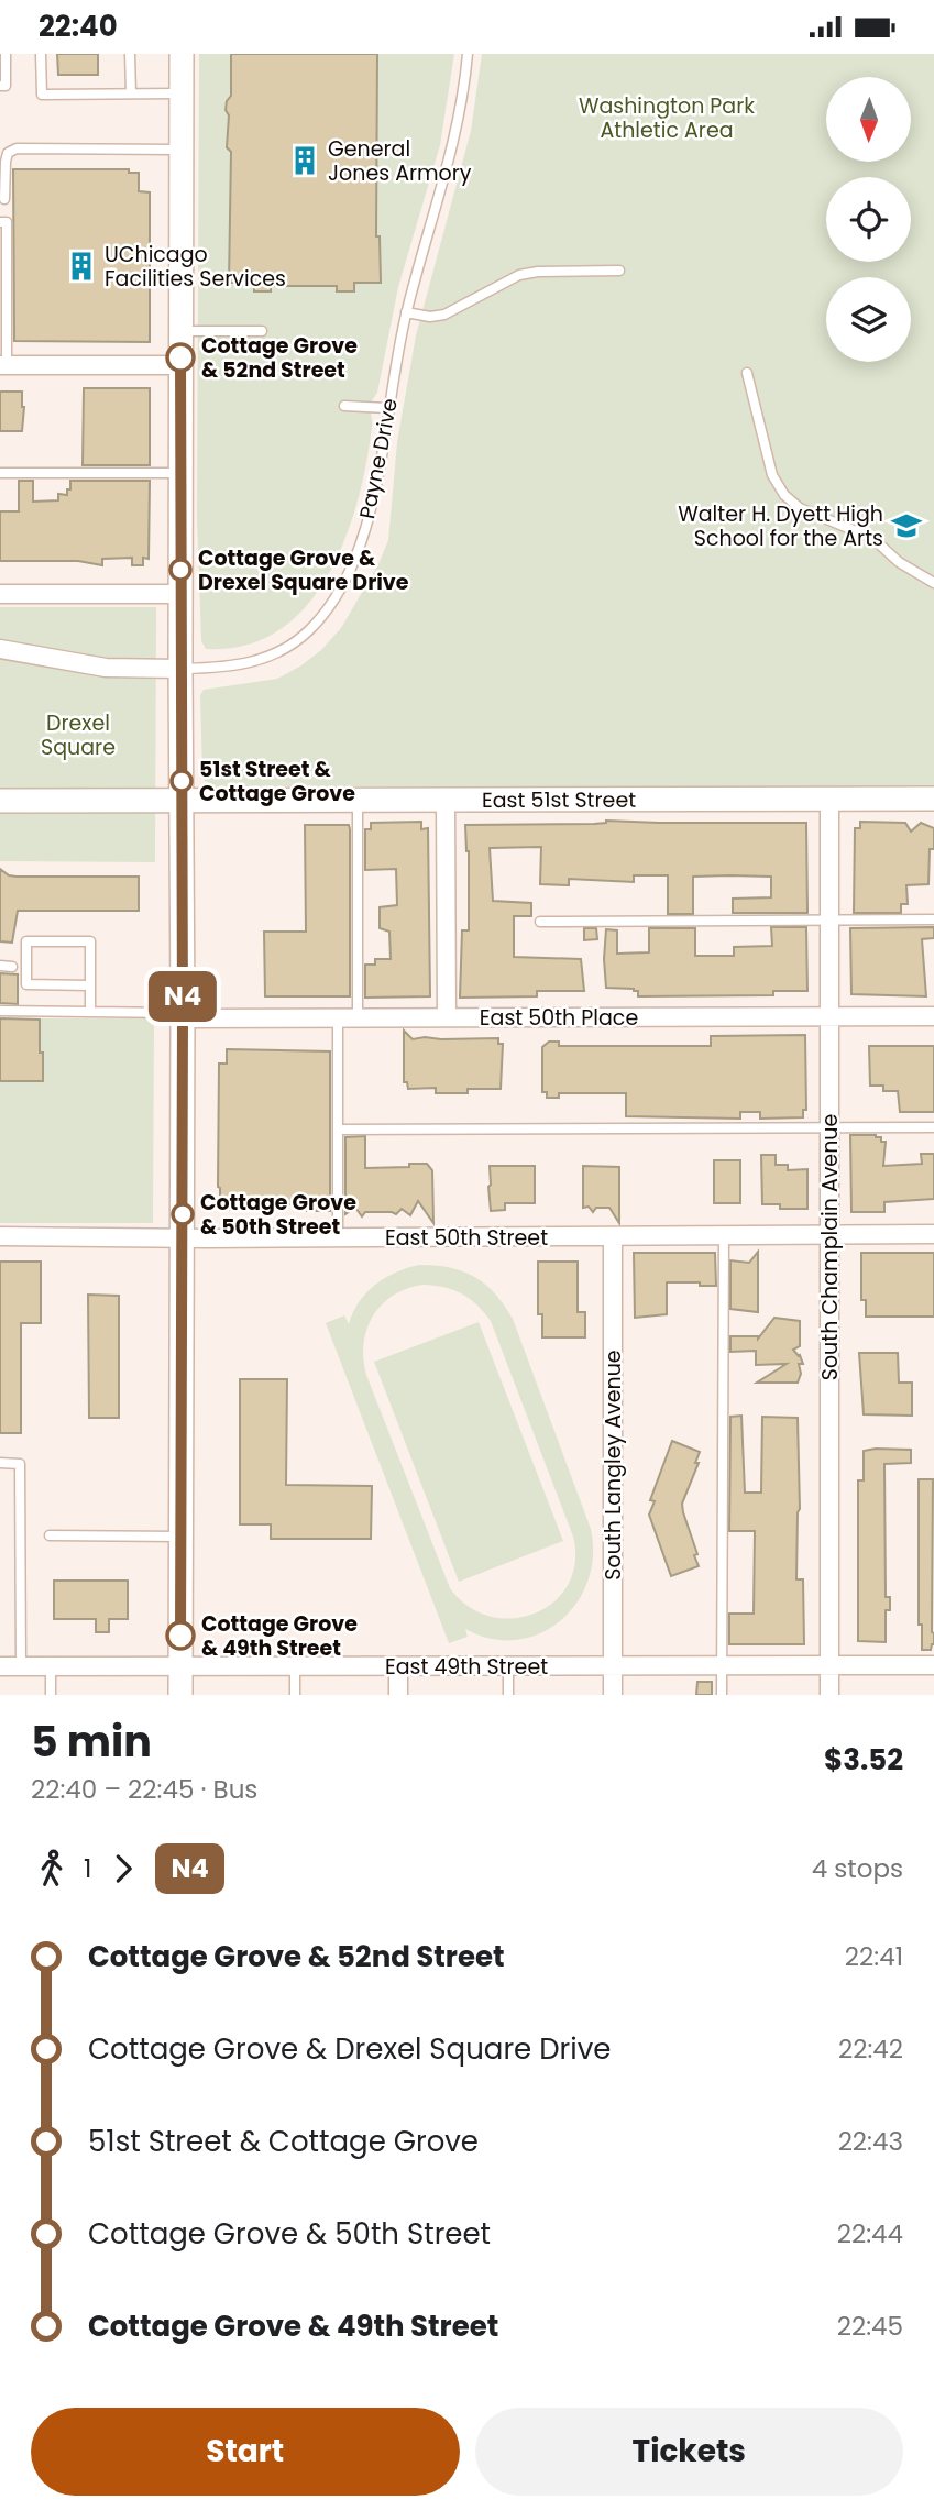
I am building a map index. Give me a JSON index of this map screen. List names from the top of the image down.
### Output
{
  "streets": {
    "main road": ["East 51st Street"],
    "street": [
      "Payne Drive",
      "East 50th Place",
      "East 50th Street",
      "South Champlain Avenue",
      "South Langley Avenue",
      "East 49th Street"
    ]
  },
  "crossings": [
    ["East 51st Street", "South Champlain Avenue"],
    ["East 50th Place", "South Champlain Avenue"],
    ["East 50th Street", "South Champlain Avenue"],
    ["East 50th Street", "South Langley Avenue"],
    ["South Champlain Avenue", "East 49th Street"],
    ["South Langley Avenue", "East 49th Street"]
  ],
  "parks": ["Washington Park Athletic Area", "Drexel Square"],
  "places": {
    "building": ["General Jones Armory", "UChicago Facilities Services"],
    "other": [
      "Cottage Grove & 52nd Street",
      "Cottage Grove & Drexel Square Drive",
      "51st Street & Cottage Grove",
      "Cottage Grove & 50th Street",
      "Cottage Grove & 49th Street"
    ],
    "school or university": ["Walter H. Dyett High School for the Arts"]
  },
  "lines": ["bus line N4"],
  "north": "bottom",
  "page": {
    "status": "22:40",
    "on_map": "N4",
    "heading": ["5 min", "22:40 – 22:45 · Bus", "$3.52"],
    "legs": ["1", "N4", "4 stops"],
    "list": [
      {
        "name": "Cottage Grove & 52nd Street",
        "value": "22:41"
      },
      {
        "name": "Cottage Grove & Drexel Square Drive",
        "value": "22:42"
      },
      {
        "name": "51st Street & Cottage Grove",
        "value": "22:43"
      },
      {
        "name": "Cottage Grove & 50th Street",
        "value": "22:44"
      },
      {
        "name": "Cottage Grove & 49th Street",
        "value": "22:45"
      }
    ],
    "buttons": ["Start", "Tickets"]
  }
}
